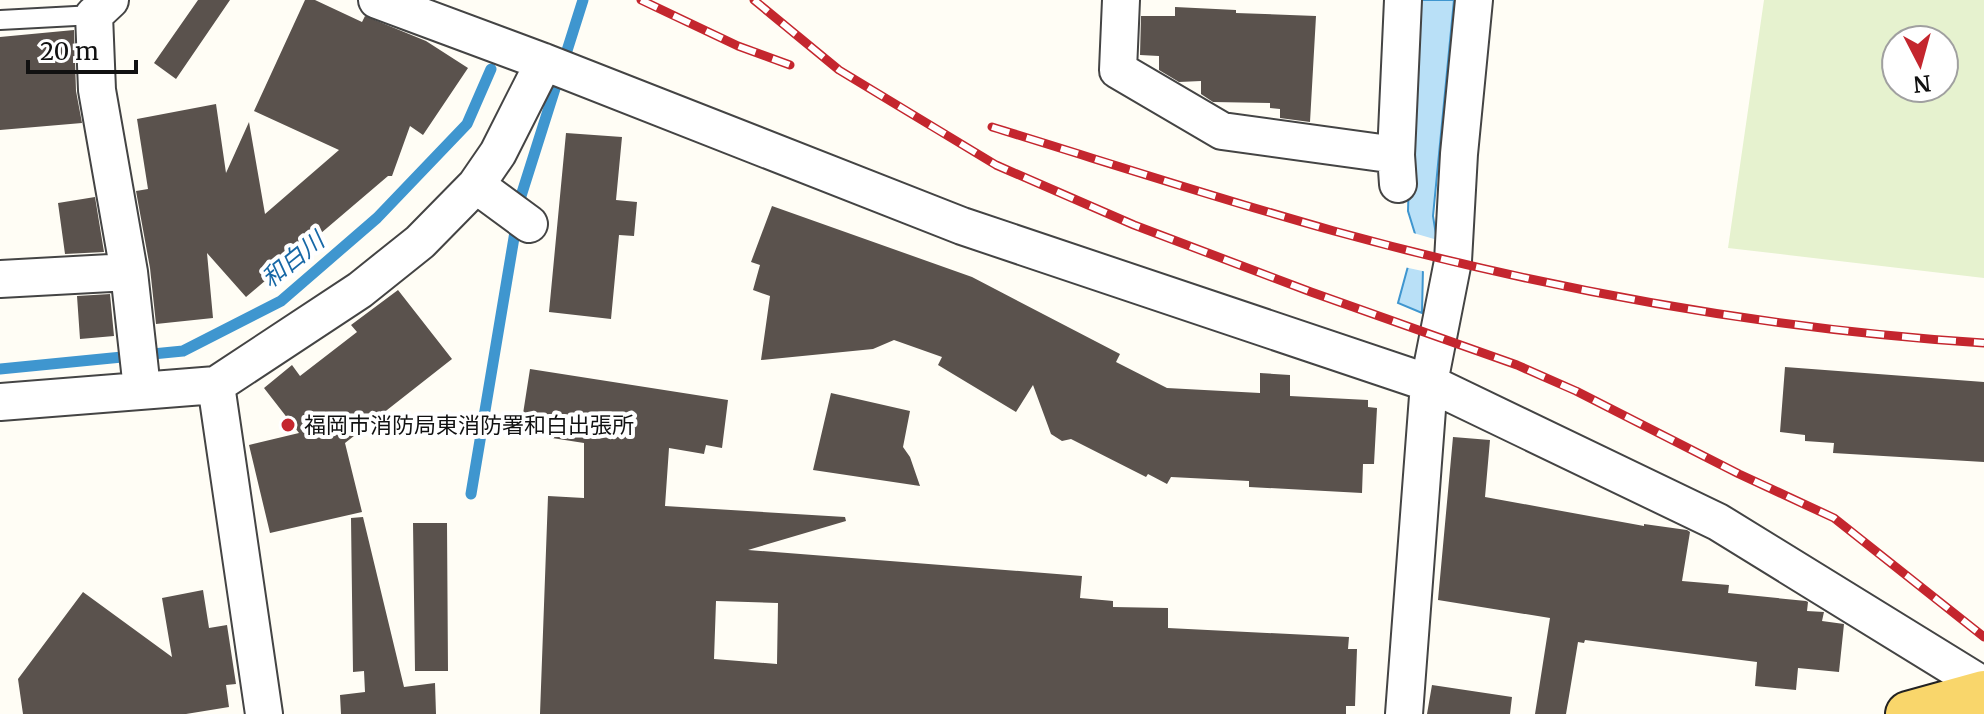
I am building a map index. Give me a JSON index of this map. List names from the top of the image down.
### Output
{
  "water": ["和白川"],
  "places": ["福岡市消防局東消防署和白出張所"],
  "scale_bar": "20 m",
  "north": "bottom"
}
